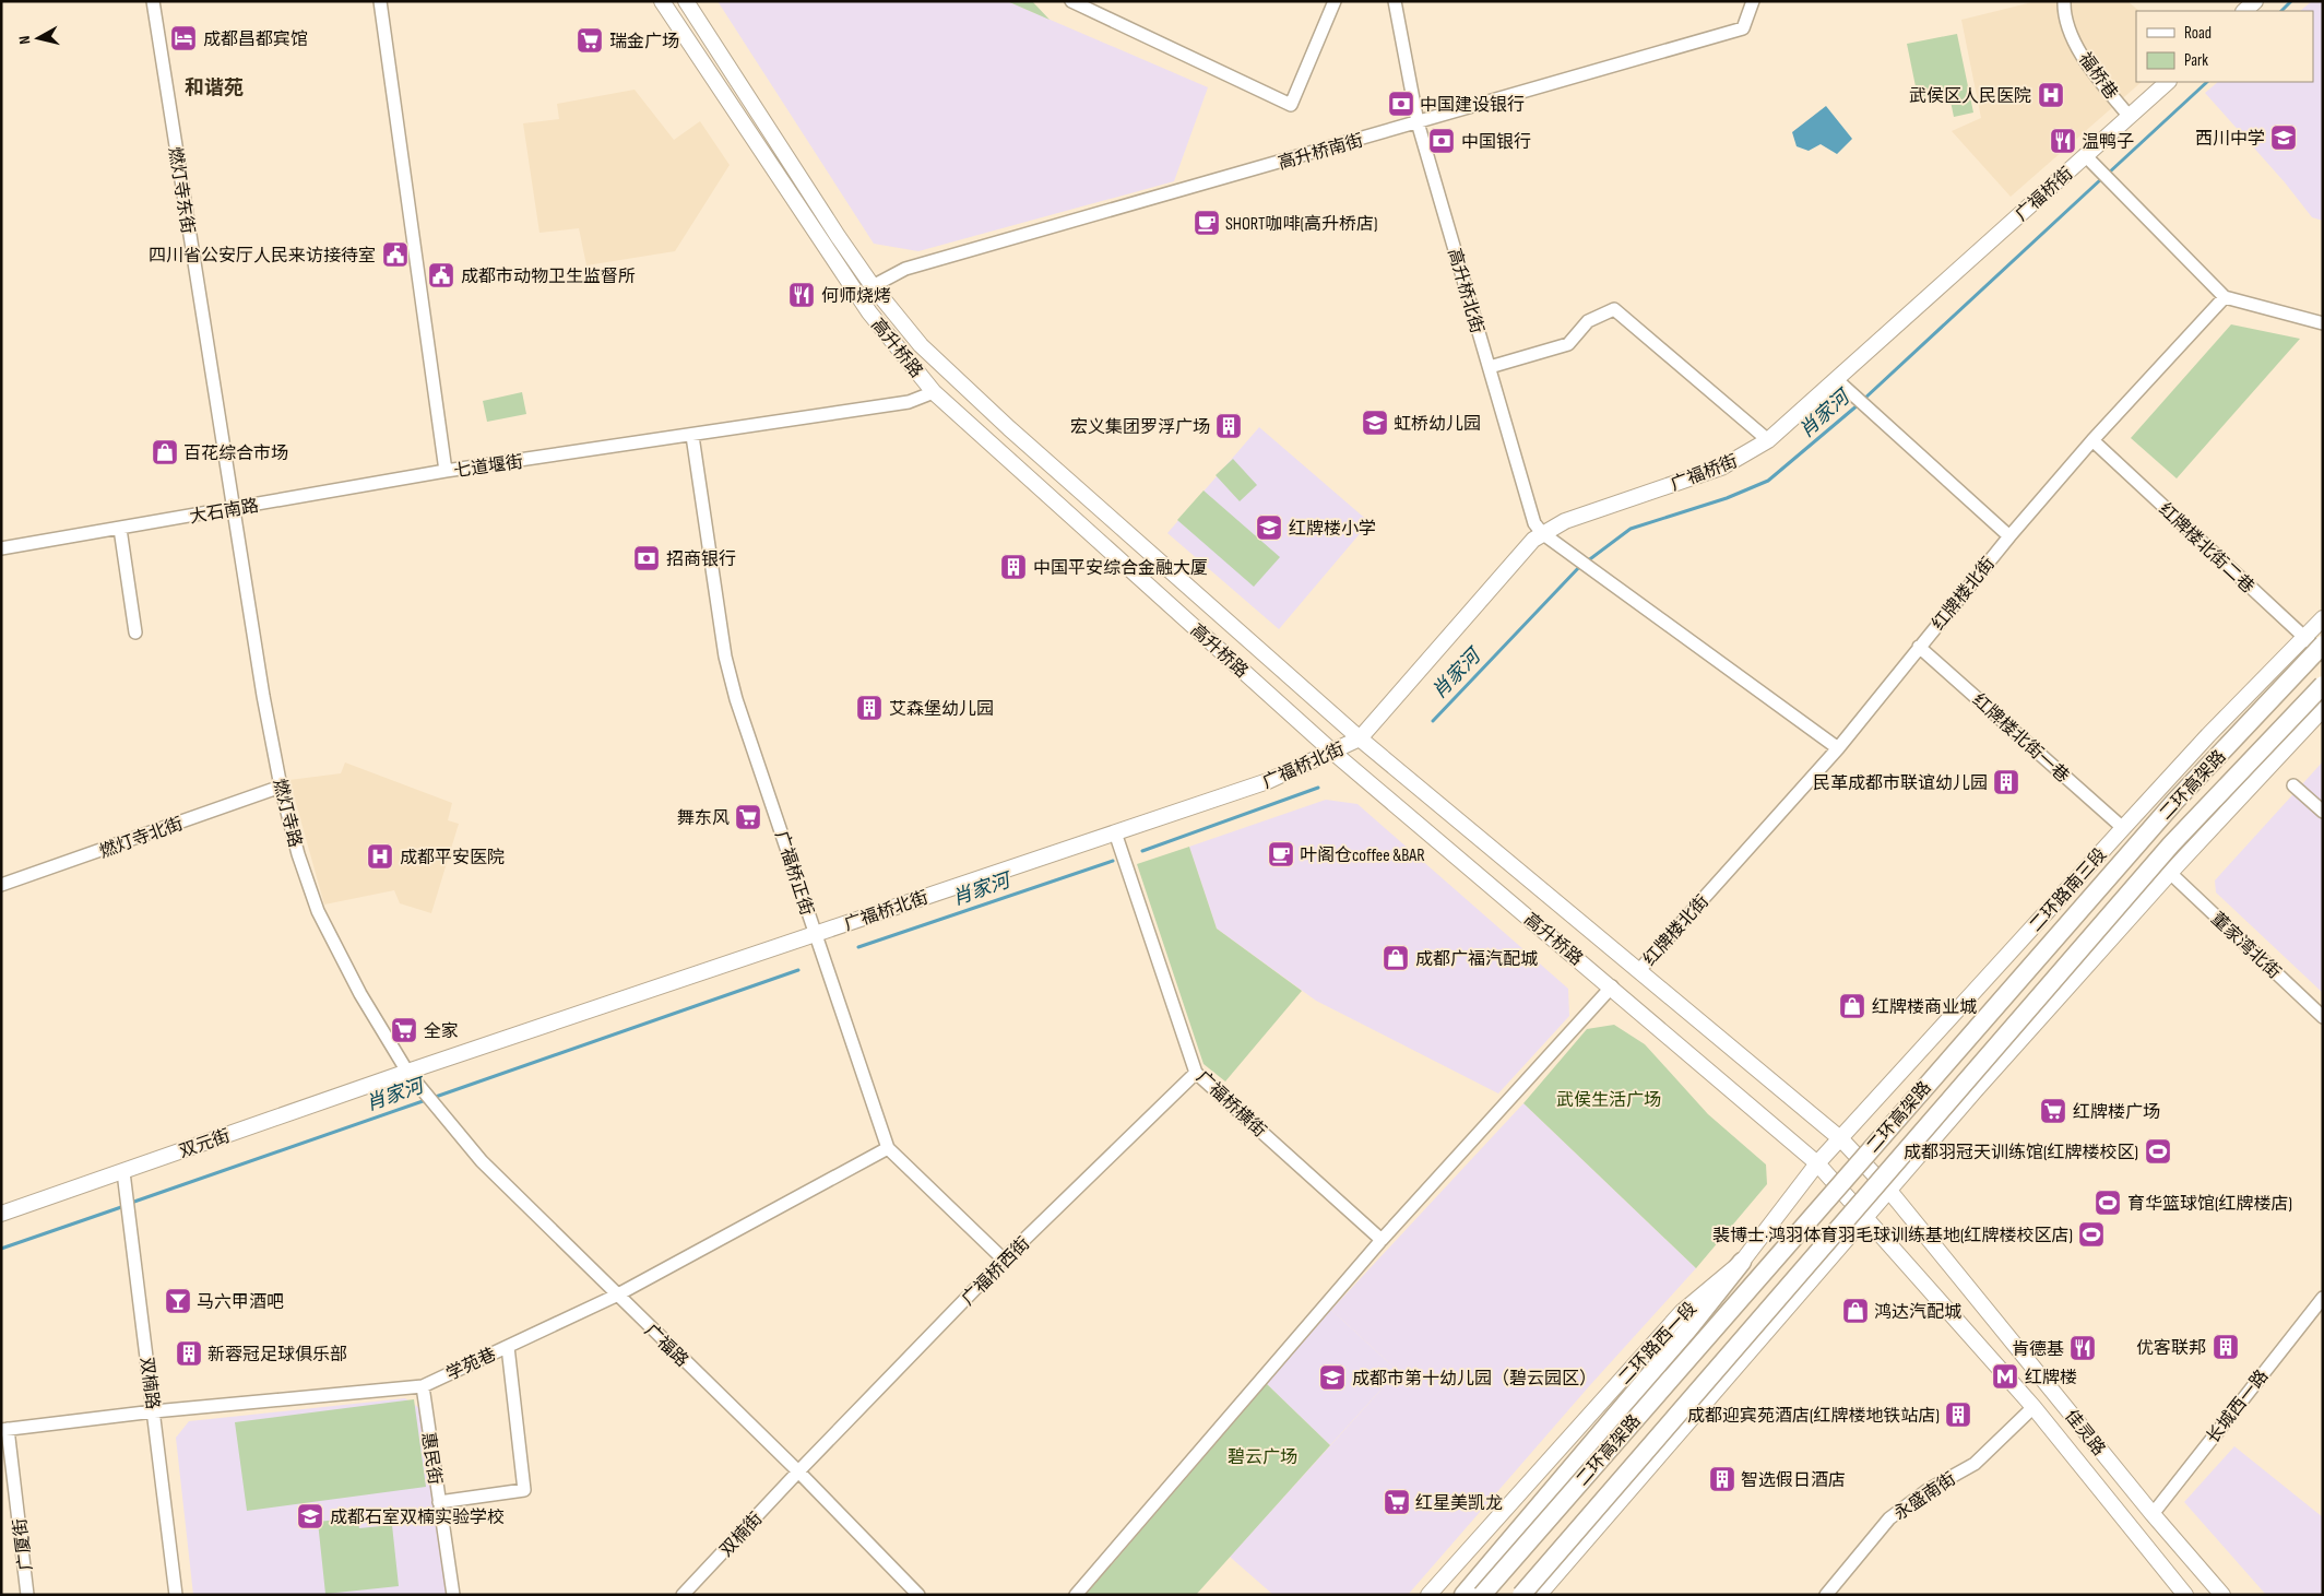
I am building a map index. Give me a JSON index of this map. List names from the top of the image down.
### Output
{
  "streets": {
    "highway": ["二环高架路"],
    "main road": [
      "广福桥街",
      "高升桥路",
      "广福桥北街",
      "二环路南三段",
      "双元街",
      "二环路西一段",
      "佳灵路"
    ],
    "street": [
      "福桥巷",
      "高升桥南街",
      "燃灯寺东街",
      "高升桥北街",
      "七道堰街",
      "大石南路",
      "红牌楼北街二巷",
      "红牌楼北街",
      "红牌楼北街一巷",
      "燃灯寺路",
      "燃灯寺北街",
      "广福桥正街",
      "董家湾北街",
      "广福桥横街",
      "广福桥西街",
      "广福路",
      "学苑巷",
      "双楠路",
      "长城西一路",
      "惠民街",
      "永盛南街",
      "双楠街",
      "广厦街"
    ]
  },
  "crossings": [
    ["福桥巷", "广福桥街"],
    ["高升桥南街", "高升桥北街"],
    ["高升桥南街", "高升桥路"],
    ["燃灯寺东街", "大石南路"],
    ["燃灯寺东街", "燃灯寺路"],
    ["广福桥街", "高升桥北街"],
    ["广福桥街", "高升桥路"],
    ["广福桥街", "广福桥北街"],
    ["高升桥北街", "红牌楼北街"],
    ["高升桥路", "七道堰街"],
    ["高升桥路", "红牌楼北街"],
    ["高升桥路", "广福桥北街"],
    ["高升桥路", "二环路南三段"],
    ["高升桥路", "二环路西一段"],
    ["高升桥路", "佳灵路"],
    ["七道堰街", "大石南路"],
    ["七道堰街", "广福桥正街"],
    ["大石南路", "燃灯寺路"],
    ["红牌楼北街二巷", "红牌楼北街"],
    ["红牌楼北街二巷", "二环路南三段"],
    ["红牌楼北街", "红牌楼北街一巷"],
    ["红牌楼北街一巷", "二环路南三段"],
    ["广福桥北街", "燃灯寺路"],
    ["广福桥北街", "广福桥正街"],
    ["广福桥北街", "广福桥横街"],
    ["广福桥北街", "双元街"],
    ["燃灯寺路", "燃灯寺北街"],
    ["燃灯寺路", "双元街"],
    ["燃灯寺路", "广福路"],
    ["广福桥正街", "广福桥西街"],
    ["广福桥正街", "学苑巷"],
    ["二环路南三段", "二环路西一段"],
    ["广福桥横街", "广福桥西街"],
    ["双元街", "双楠路"],
    ["广福桥西街", "广福路"],
    ["广福桥西街", "双楠街"],
    ["广福路", "学苑巷"],
    ["广福路", "双楠街"],
    ["学苑巷", "双楠路"],
    ["学苑巷", "惠民街"],
    ["学苑巷", "广厦街"],
    ["长城西一路", "佳灵路"],
    ["佳灵路", "永盛南街"]
  ],
  "districts": ["和谐苑"],
  "water": ["肖家河"],
  "parks": ["武侯生活广场", "碧云广场"],
  "places": {
    "hotel": ["成都昌都宾馆"],
    "supermarket": [
      "瑞金广场",
      "舞东风",
      "全家",
      "红牌楼广场",
      "红星美凯龙"
    ],
    "hospital": ["武侯区人民医院", "成都平安医院"],
    "bank": ["中国建设银行", "中国银行", "招商银行"],
    "school or university": [
      "西川中学",
      "虹桥幼儿园",
      "红牌楼小学",
      "成都市第十幼儿园（碧云园区）",
      "成都石室双楠实验学校"
    ],
    "restaurant": ["温鸭子", "何师烧烤", "肯德基"],
    "cafe": ["SHORT咖啡(高升桥店)", "叶阁仓coffee &BAR"],
    "public building": ["四川省公安厅人民来访接待室", "成都市动物卫生监督所"],
    "building": [
      "宏义集团罗浮广场",
      "中国平安综合金融大厦",
      "艾森堡幼儿园",
      "民革成都市联谊幼儿园",
      "优客联邦",
      "新蓉冠足球俱乐部",
      "成都迎宾苑酒店(红牌楼地铁站店)",
      "智选假日酒店"
    ],
    "shop": [
      "百花综合市场",
      "成都广福汽配城",
      "红牌楼商业城",
      "鸿达汽配城"
    ],
    "sports": ["成都羽冠天训练馆(红牌楼校区)", "育华篮球馆(红牌楼店)", "裴博士·鸿羽体育羽毛球训练基地(红牌楼校区店)"],
    "bar": ["马六甲酒吧"],
    "metro station": ["红牌楼"]
  },
  "legend": ["Road", "Park"],
  "north": "left"
}
